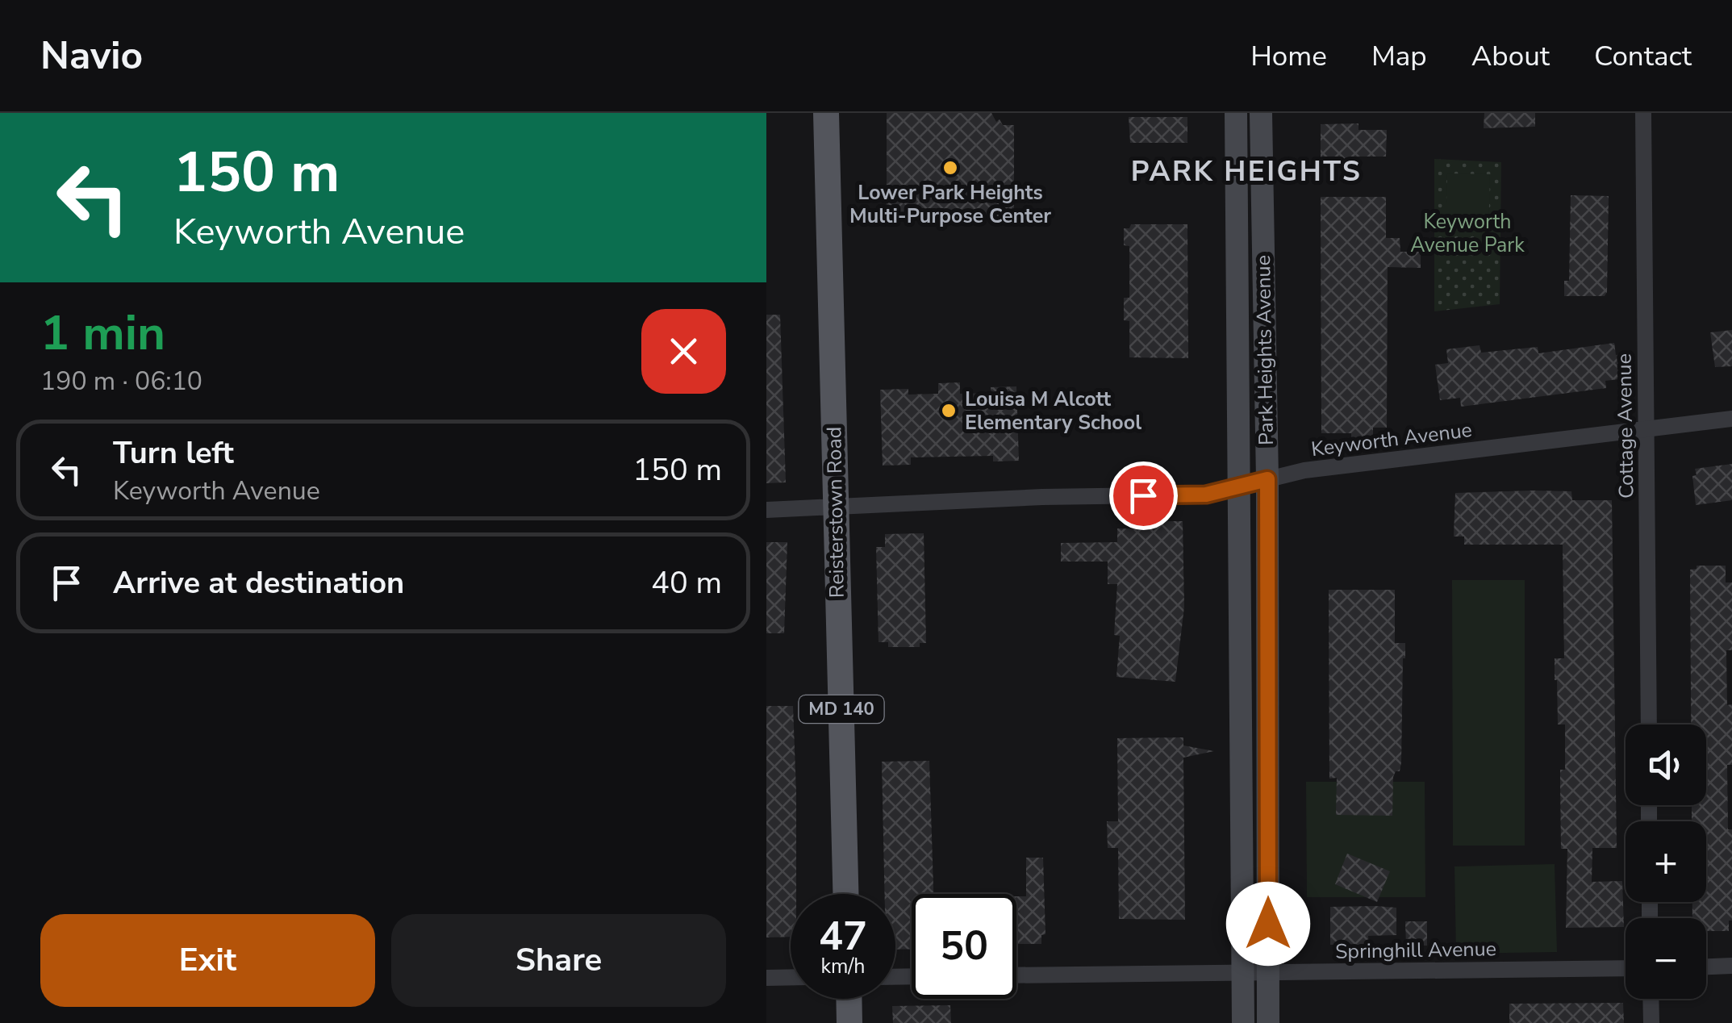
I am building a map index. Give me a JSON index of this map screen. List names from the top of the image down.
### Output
{
  "streets": {
    "main road": ["Park Heights Avenue", "Reisterstown Road", "MD 140"],
    "street": ["Cottage Avenue", "Keyworth Avenue", "Springhill Avenue"]
  },
  "crossings": [
    ["Park Heights Avenue", "Keyworth Avenue"],
    ["Park Heights Avenue", "Springhill Avenue"],
    ["Cottage Avenue", "Keyworth Avenue"],
    ["Keyworth Avenue", "Reisterstown Road"]
  ],
  "districts": ["PARK HEIGHTS"],
  "parks": ["Keyworth Avenue Park"],
  "places": ["Lower Park Heights Multi-Purpose Center", "Louisa M Alcott Elementary School"],
  "page": {
    "header": "Navio",
    "nav": [
      "Home",
      "Map",
      "About",
      "Contact"
    ],
    "turn": ["150 m", "Keyworth Avenue"],
    "heading": ["1 min", "190 m · 06:10"],
    "list": [
      {
        "name": "Turn left",
        "note": "Keyworth Avenue",
        "value": "150 m"
      },
      {
        "name": "Arrive at destination",
        "value": "40 m"
      }
    ],
    "map_buttons": ["+", "−"],
    "speed": "47 km/h",
    "limit": "50",
    "buttons": ["Exit", "Share"]
  }
}
